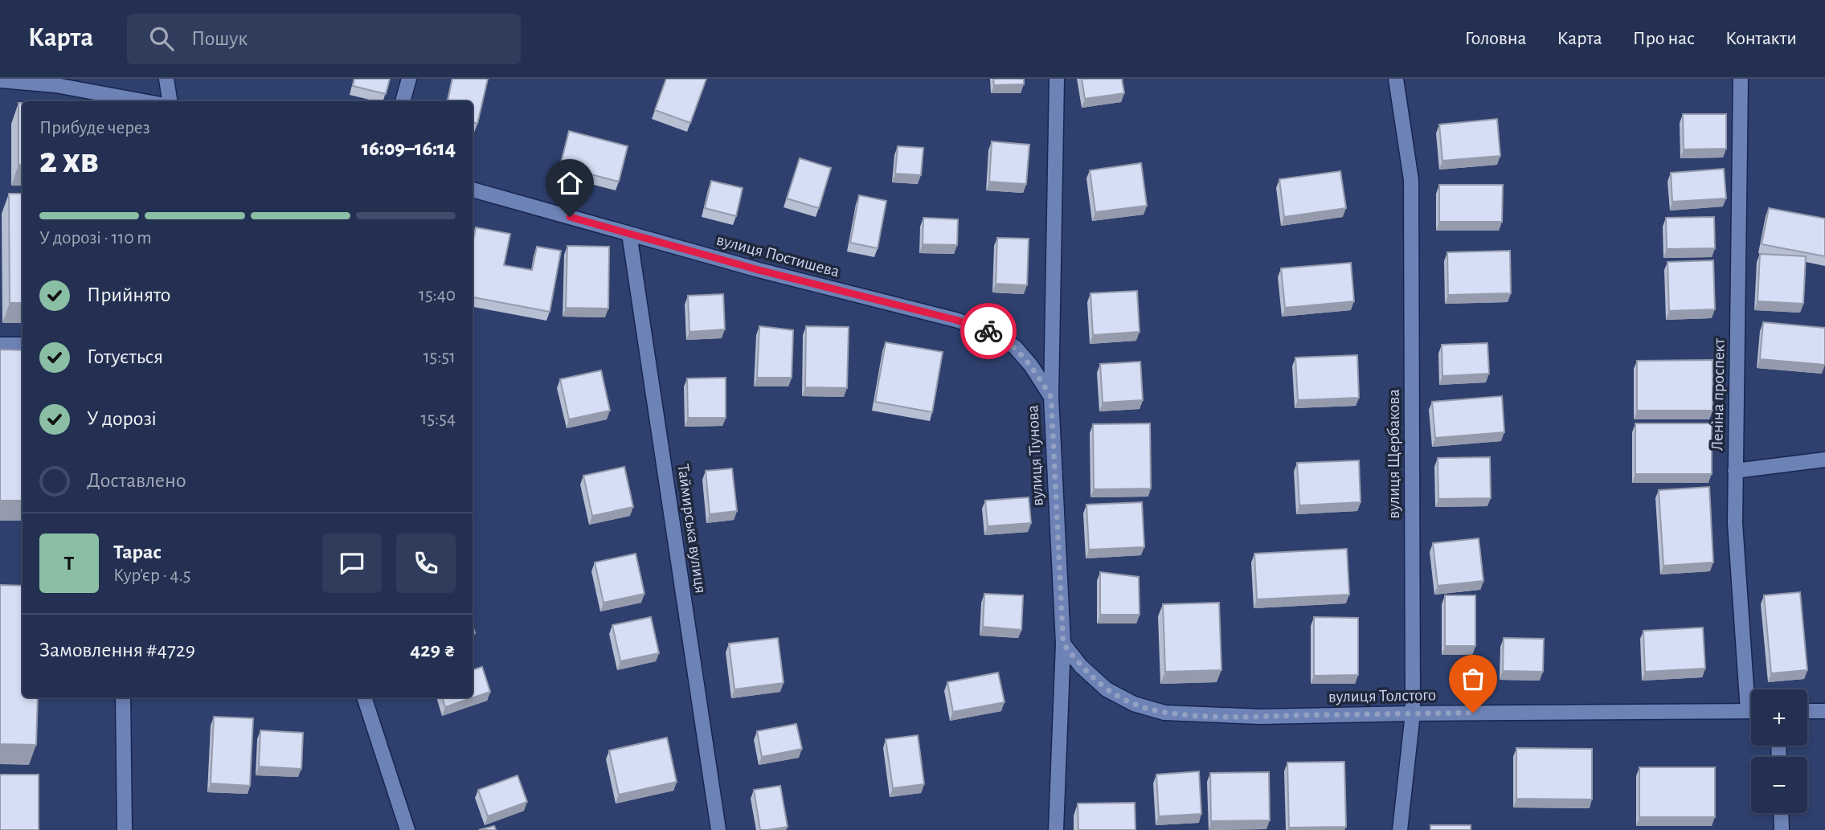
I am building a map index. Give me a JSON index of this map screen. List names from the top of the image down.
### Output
{
  "streets": {
    "street": [
      "вулиця Постишева",
      "Леніна проспект",
      "вулиця Щербакова",
      "вулиця Тіунова",
      "Таймирська вулиця",
      "вулиця Толстого"
    ]
  },
  "crossings": [
    ["вулиця Постишева", "вулиця Тіунова"],
    ["вулиця Постишева", "Таймирська вулиця"],
    ["вулиця Щербакова", "вулиця Толстого"],
    ["вулиця Тіунова", "вулиця Толстого"]
  ],
  "page": {
    "header": "Карта",
    "search": "Пошук",
    "nav": [
      "Головна",
      "Карта",
      "Про нас",
      "Контакти"
    ],
    "heading": ["2 хв", "Прибуде через", "16:09–16:14"],
    "panel": [
      "Тарас",
      "Кур’єр · 4.5",
      "Замовлення #4729",
      "429 ₴"
    ],
    "bar": "У дорозі · 110 m",
    "list": [
      ["Прийнято", "15:40"],
      ["Готується", "15:51"],
      ["У дорозі", "15:54"],
      "Доставлено"
    ],
    "round": "Т",
    "map_buttons": ["+", "−"]
  }
}
